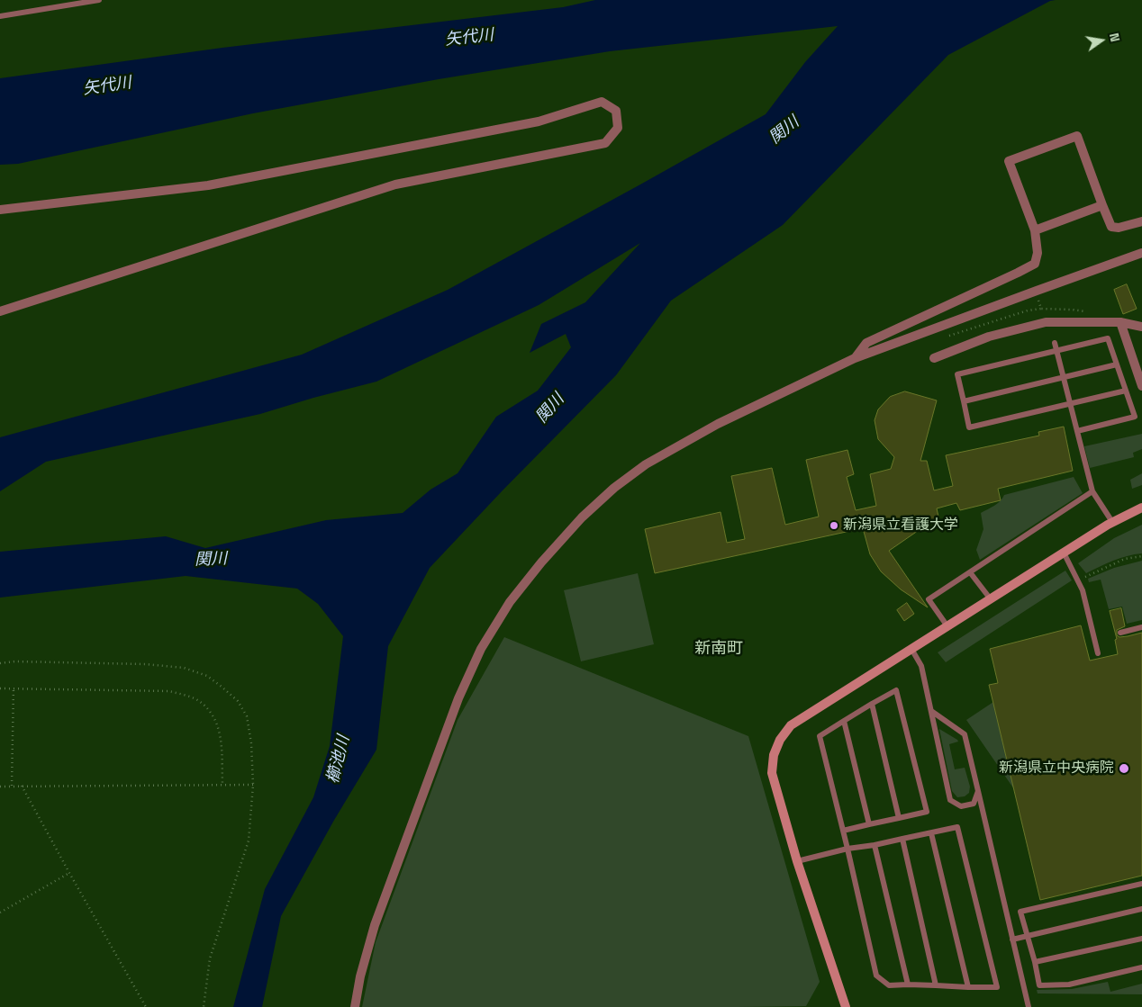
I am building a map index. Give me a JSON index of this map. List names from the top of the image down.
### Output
{
  "districts": ["新南町"],
  "water": ["矢代川", "関川", "櫛池川"],
  "places": ["新潟県立看護大学", "新潟県立中央病院"],
  "north": "right"
}
